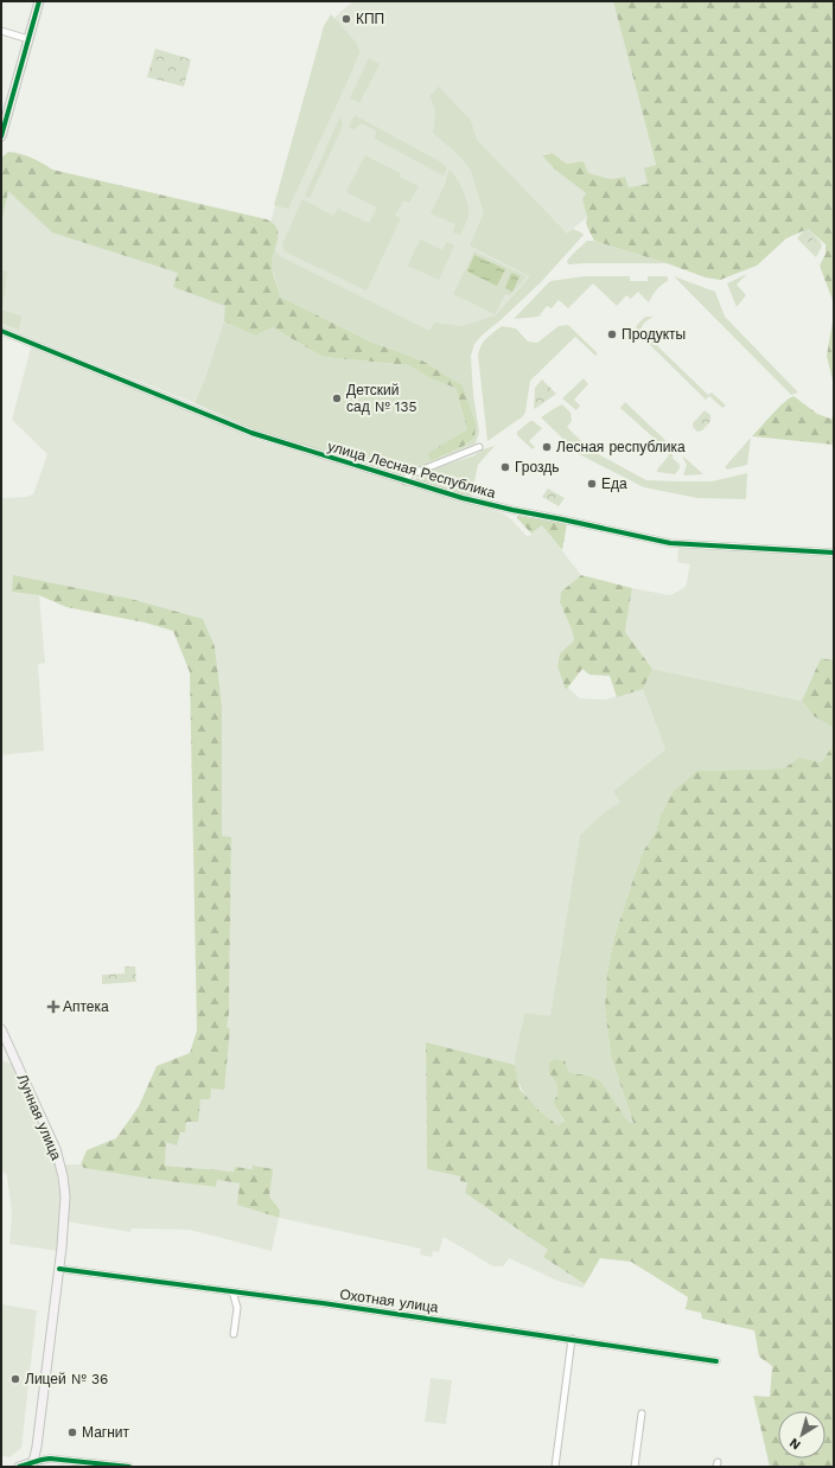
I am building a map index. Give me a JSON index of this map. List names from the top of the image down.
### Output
{
  "streets": {
    "street": ["улица Лесная Республика", "Лунная улица", "Охотная улица"]
  },
  "crossings": [
    ["Лунная улица", "Охотная улица"]
  ],
  "places": {
    "other": [
      "КПП",
      "Продукты",
      "Детский сад № 135",
      "Лесная республика",
      "Гроздь",
      "Еда",
      "Лицей № 36",
      "Магнит"
    ],
    "health": ["Аптека"]
  },
  "north": "bottom left"
}
